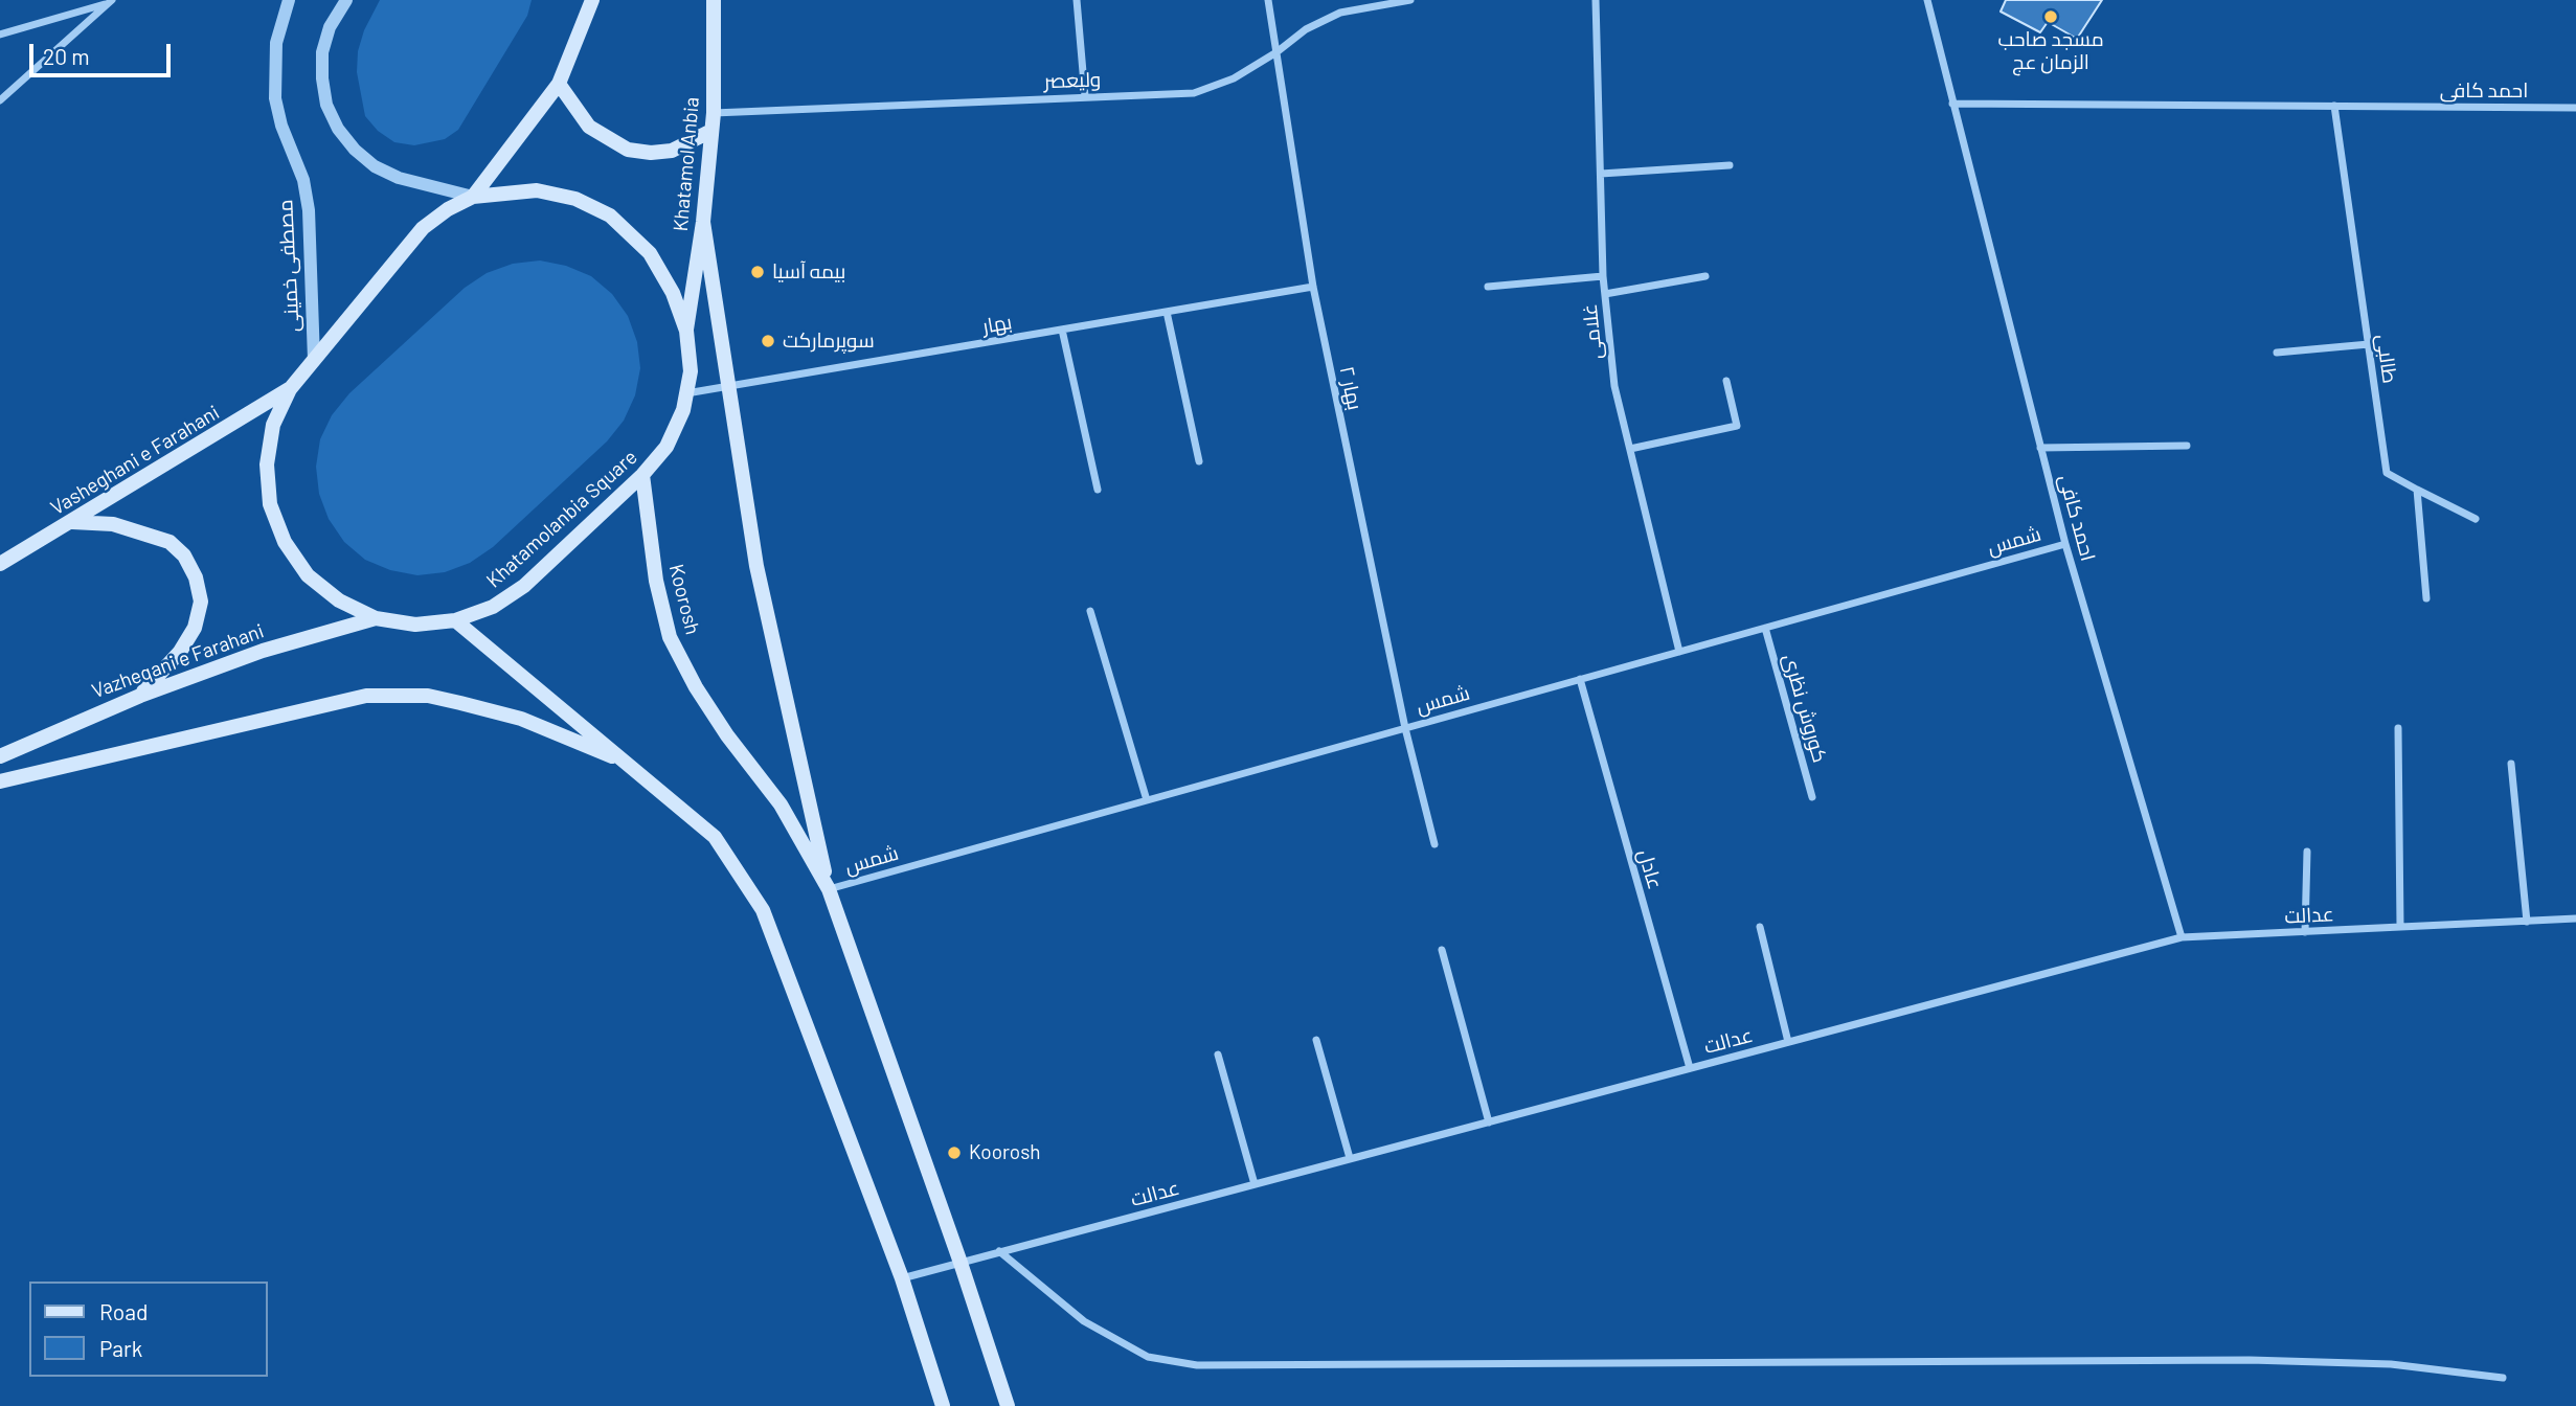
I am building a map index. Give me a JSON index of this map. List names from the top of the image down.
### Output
{
  "streets": {
    "main road": [
      "Khatamol Anbia",
      "Vasheghani e Farahani",
      "Khatamolanbia Square",
      "Koorosh",
      "Vazheqani e Farahani"
    ],
    "street": [
      "ولیعصر",
      "احمد کافی",
      "مصطفی خمینی",
      "بهار",
      "غلامی",
      "طالبی",
      "بهار ۲",
      "شمس",
      "کوروش نظری",
      "عادل",
      "عدالت"
    ]
  },
  "crossings": [
    ["ولیعصر", "Khatamol Anbia"],
    ["ولیعصر", "بهار ۲"],
    ["احمد کافی", "طالبی"],
    ["احمد کافی", "شمس"],
    ["احمد کافی", "عدالت"],
    ["Khatamol Anbia", "Khatamolanbia Square"],
    ["مصطفی خمینی", "Khatamolanbia Square"],
    ["بهار", "بهار ۲"],
    ["بهار", "Khatamolanbia Square"],
    ["غلامی", "شمس"],
    ["بهار ۲", "شمس"],
    ["Vasheghani e Farahani", "Khatamolanbia Square"],
    ["Khatamolanbia Square", "Koorosh"],
    ["Khatamolanbia Square", "Vazheqani e Farahani"],
    ["شمس", "Koorosh"],
    ["شمس", "کوروش نظری"],
    ["شمس", "عادل"],
    ["Koorosh", "عدالت"],
    ["عادل", "عدالت"]
  ],
  "places": [
    "مسجد صاحب الزمان عج",
    "بیمه آسیا",
    "سوپرمارکت",
    "Koorosh"
  ],
  "legend": ["Road", "Park"],
  "scale_bar": "20 m"
}
